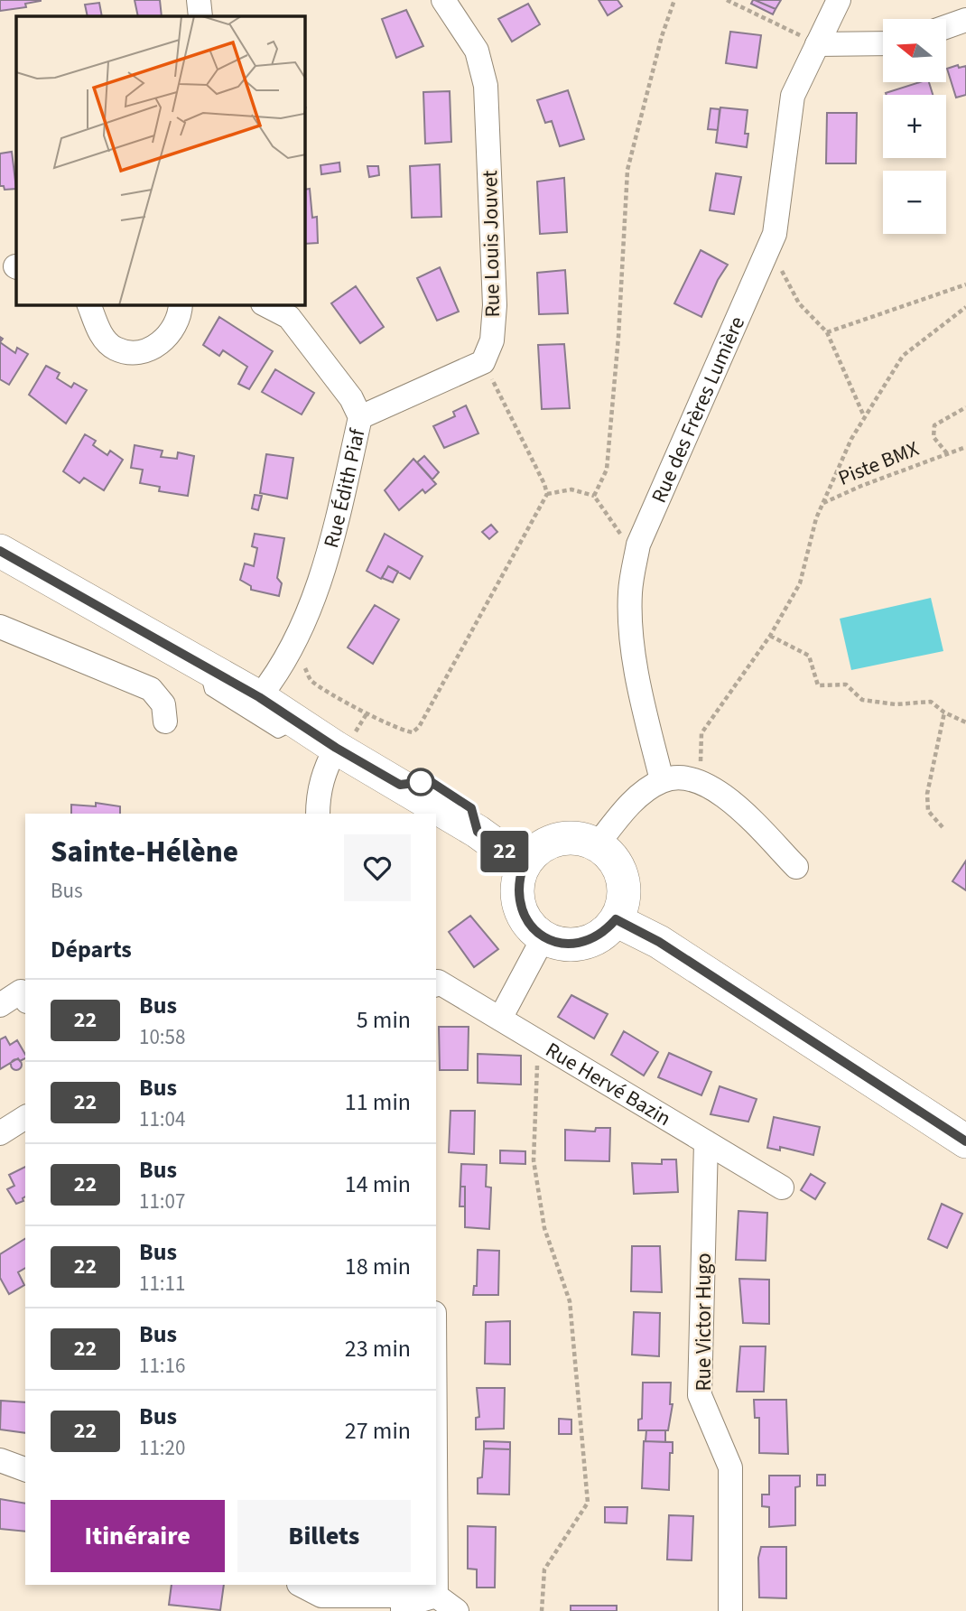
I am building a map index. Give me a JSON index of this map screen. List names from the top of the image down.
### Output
{
  "streets": {
    "street": [
      "Rue Louis Jouvet",
      "Rue des Frères Lumière",
      "Rue Édith Piaf",
      "Rue Hervé Bazin",
      "Rue Victor Hugo"
    ],
    "path": ["Piste BMX"]
  },
  "crossings": [
    ["Rue Hervé Bazin", "Rue Victor Hugo"]
  ],
  "lines": ["bus line 22"],
  "north": "left",
  "page": {
    "on_map": "22",
    "map_buttons": ["+", "−"],
    "heading": [
      ["Sainte-Hélène", "Bus"],
      "Départs"
    ],
    "list": [
      {
        "mark": "22",
        "name": "Bus",
        "note": "10:58",
        "value": "5 min"
      },
      {
        "mark": "22",
        "name": "Bus",
        "note": "11:04",
        "value": "11 min"
      },
      {
        "mark": "22",
        "name": "Bus",
        "note": "11:07",
        "value": "14 min"
      },
      {
        "mark": "22",
        "name": "Bus",
        "note": "11:11",
        "value": "18 min"
      },
      {
        "mark": "22",
        "name": "Bus",
        "note": "11:16",
        "value": "23 min"
      },
      {
        "mark": "22",
        "name": "Bus",
        "note": "11:20",
        "value": "27 min"
      }
    ],
    "buttons": ["Itinéraire", "Billets"]
  }
}
